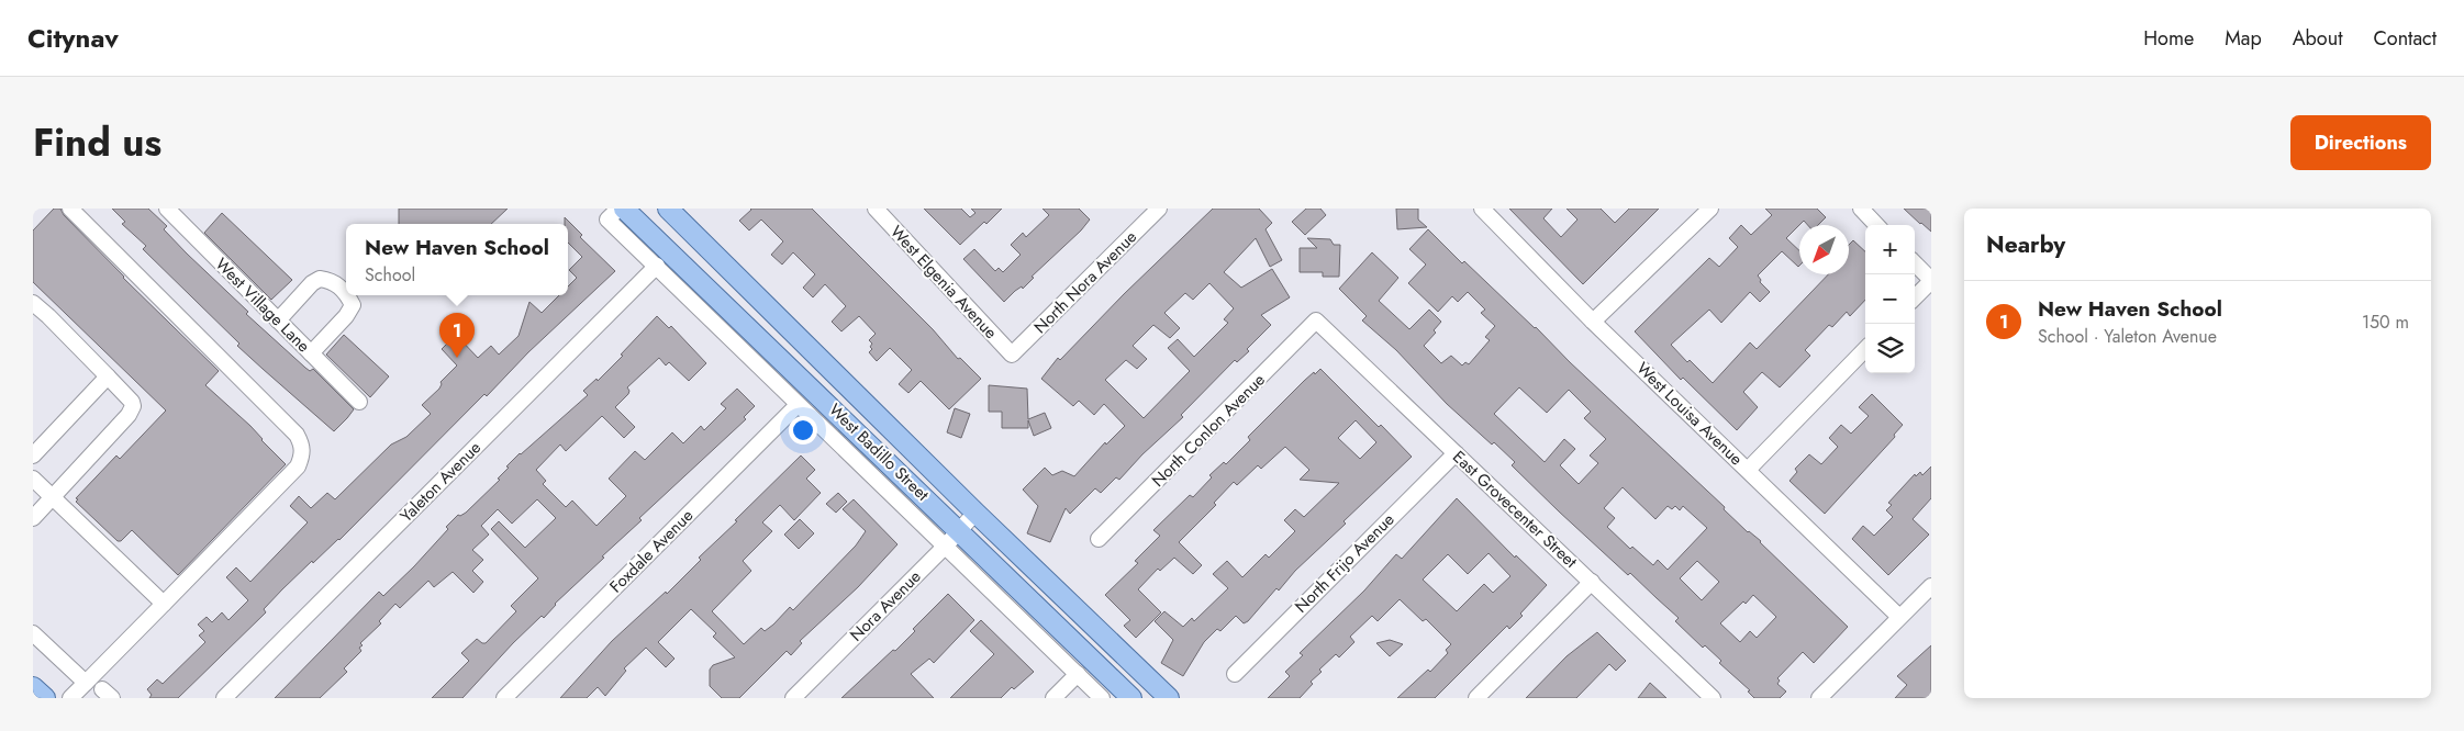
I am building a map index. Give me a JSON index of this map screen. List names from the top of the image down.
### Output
{
  "streets": {
    "main road": ["West Badillo Street"],
    "street": [
      "West Elgenia Avenue",
      "North Nora Avenue",
      "West Village Lane",
      "West Louisa Avenue",
      "North Conlon Avenue",
      "Yaleton Avenue",
      "East Grovecenter Street",
      "Foxdale Avenue",
      "North Frijo Avenue",
      "Nora Avenue"
    ]
  },
  "crossings": [
    ["West Elgenia Avenue", "North Nora Avenue"],
    ["North Conlon Avenue", "East Grovecenter Street"],
    ["West Badillo Street", "Nora Avenue"],
    ["East Grovecenter Street", "North Frijo Avenue"]
  ],
  "north": "bottom left",
  "page": {
    "header": "Citynav",
    "nav": [
      "Home",
      "Map",
      "About",
      "Contact"
    ],
    "title": "Find us",
    "buttons": "Directions",
    "heading": "Nearby",
    "popup": ["New Haven School", "School"],
    "map_buttons": ["+", "−"],
    "list": [
      {
        "mark": "1",
        "name": "New Haven School",
        "note": "School · Yaleton Avenue",
        "value": "150 m"
      }
    ],
    "pins": "1"
  }
}
